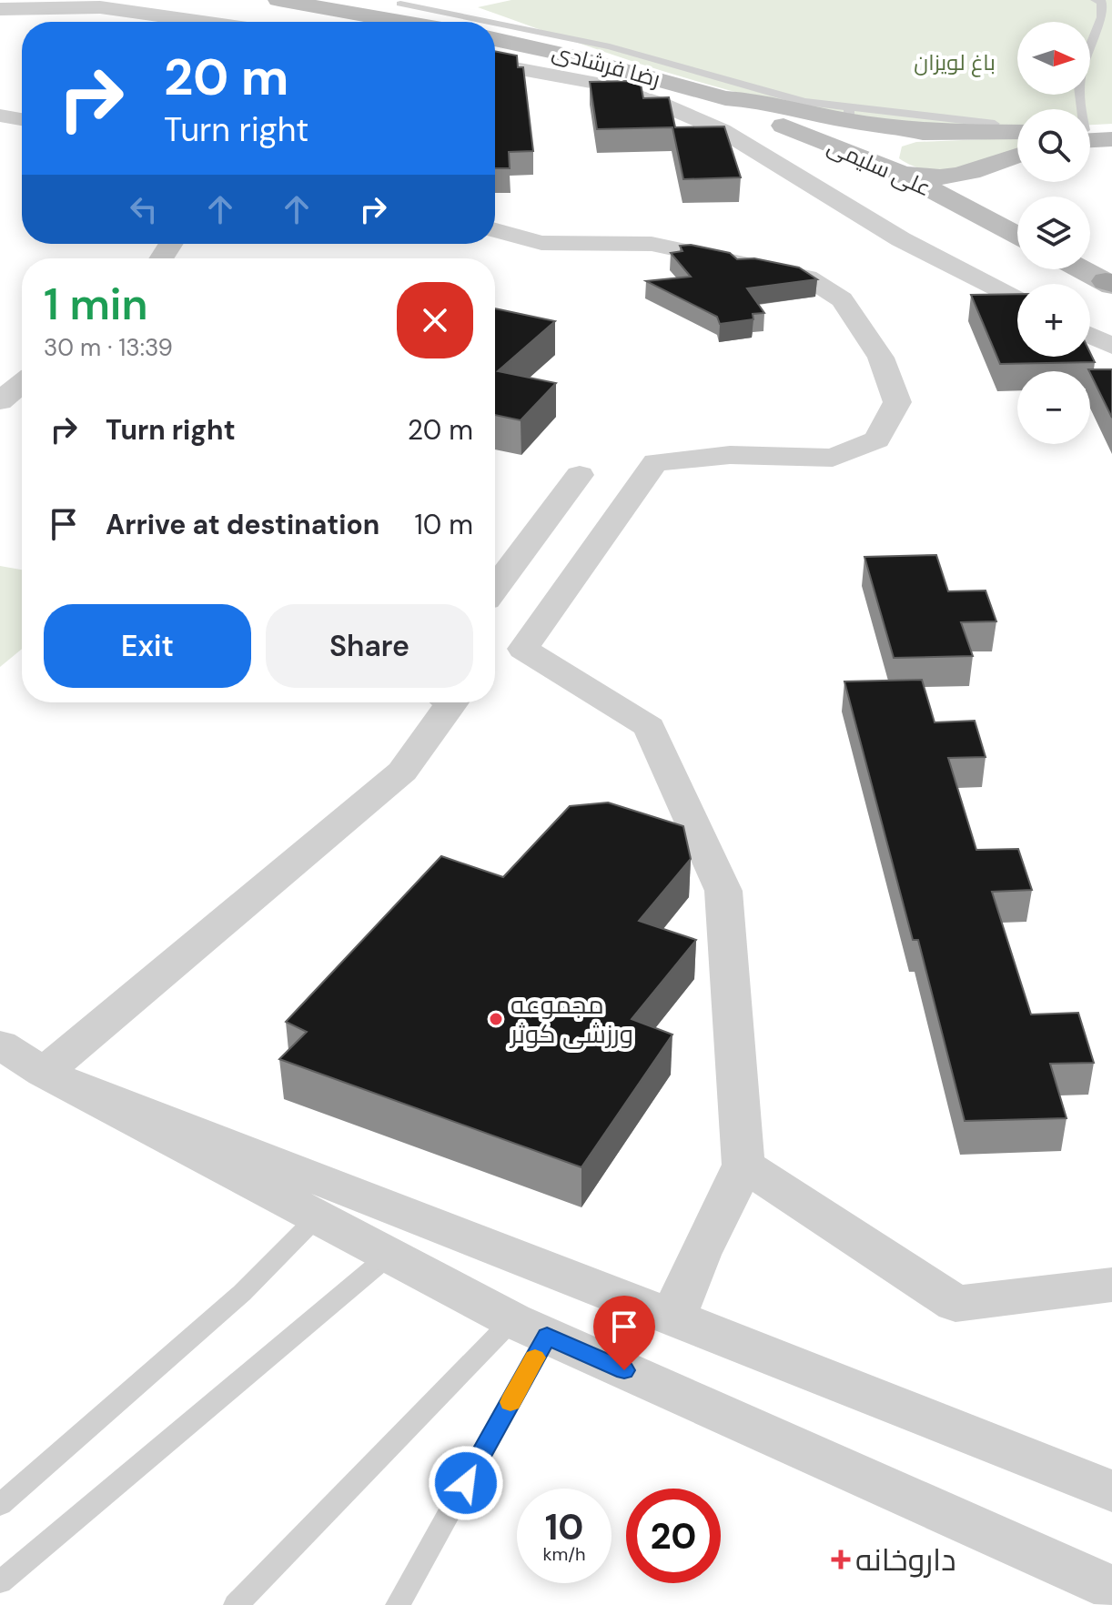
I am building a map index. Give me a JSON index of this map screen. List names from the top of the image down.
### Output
{
  "streets": {
    "main road": ["رضا فرشادی", "علی سلیمی"]
  },
  "crossings": [
    ["رضا فرشادی", "علی سلیمی"]
  ],
  "parks": ["باغ لویزان"],
  "places": {
    "other": ["مجموعه ورزشی کوثر"],
    "health": ["داروخانه"]
  },
  "north": "right",
  "page": {
    "map_buttons": ["+", "−"],
    "turn": ["20 m", "Turn right"],
    "heading": ["1 min", "30 m · 13:39"],
    "list": [
      {
        "name": "Turn right",
        "value": "20 m"
      },
      {
        "name": "Arrive at destination",
        "value": "10 m"
      }
    ],
    "buttons": ["Exit", "Share"],
    "speed": "10 km/h",
    "limit": "20"
  }
}
